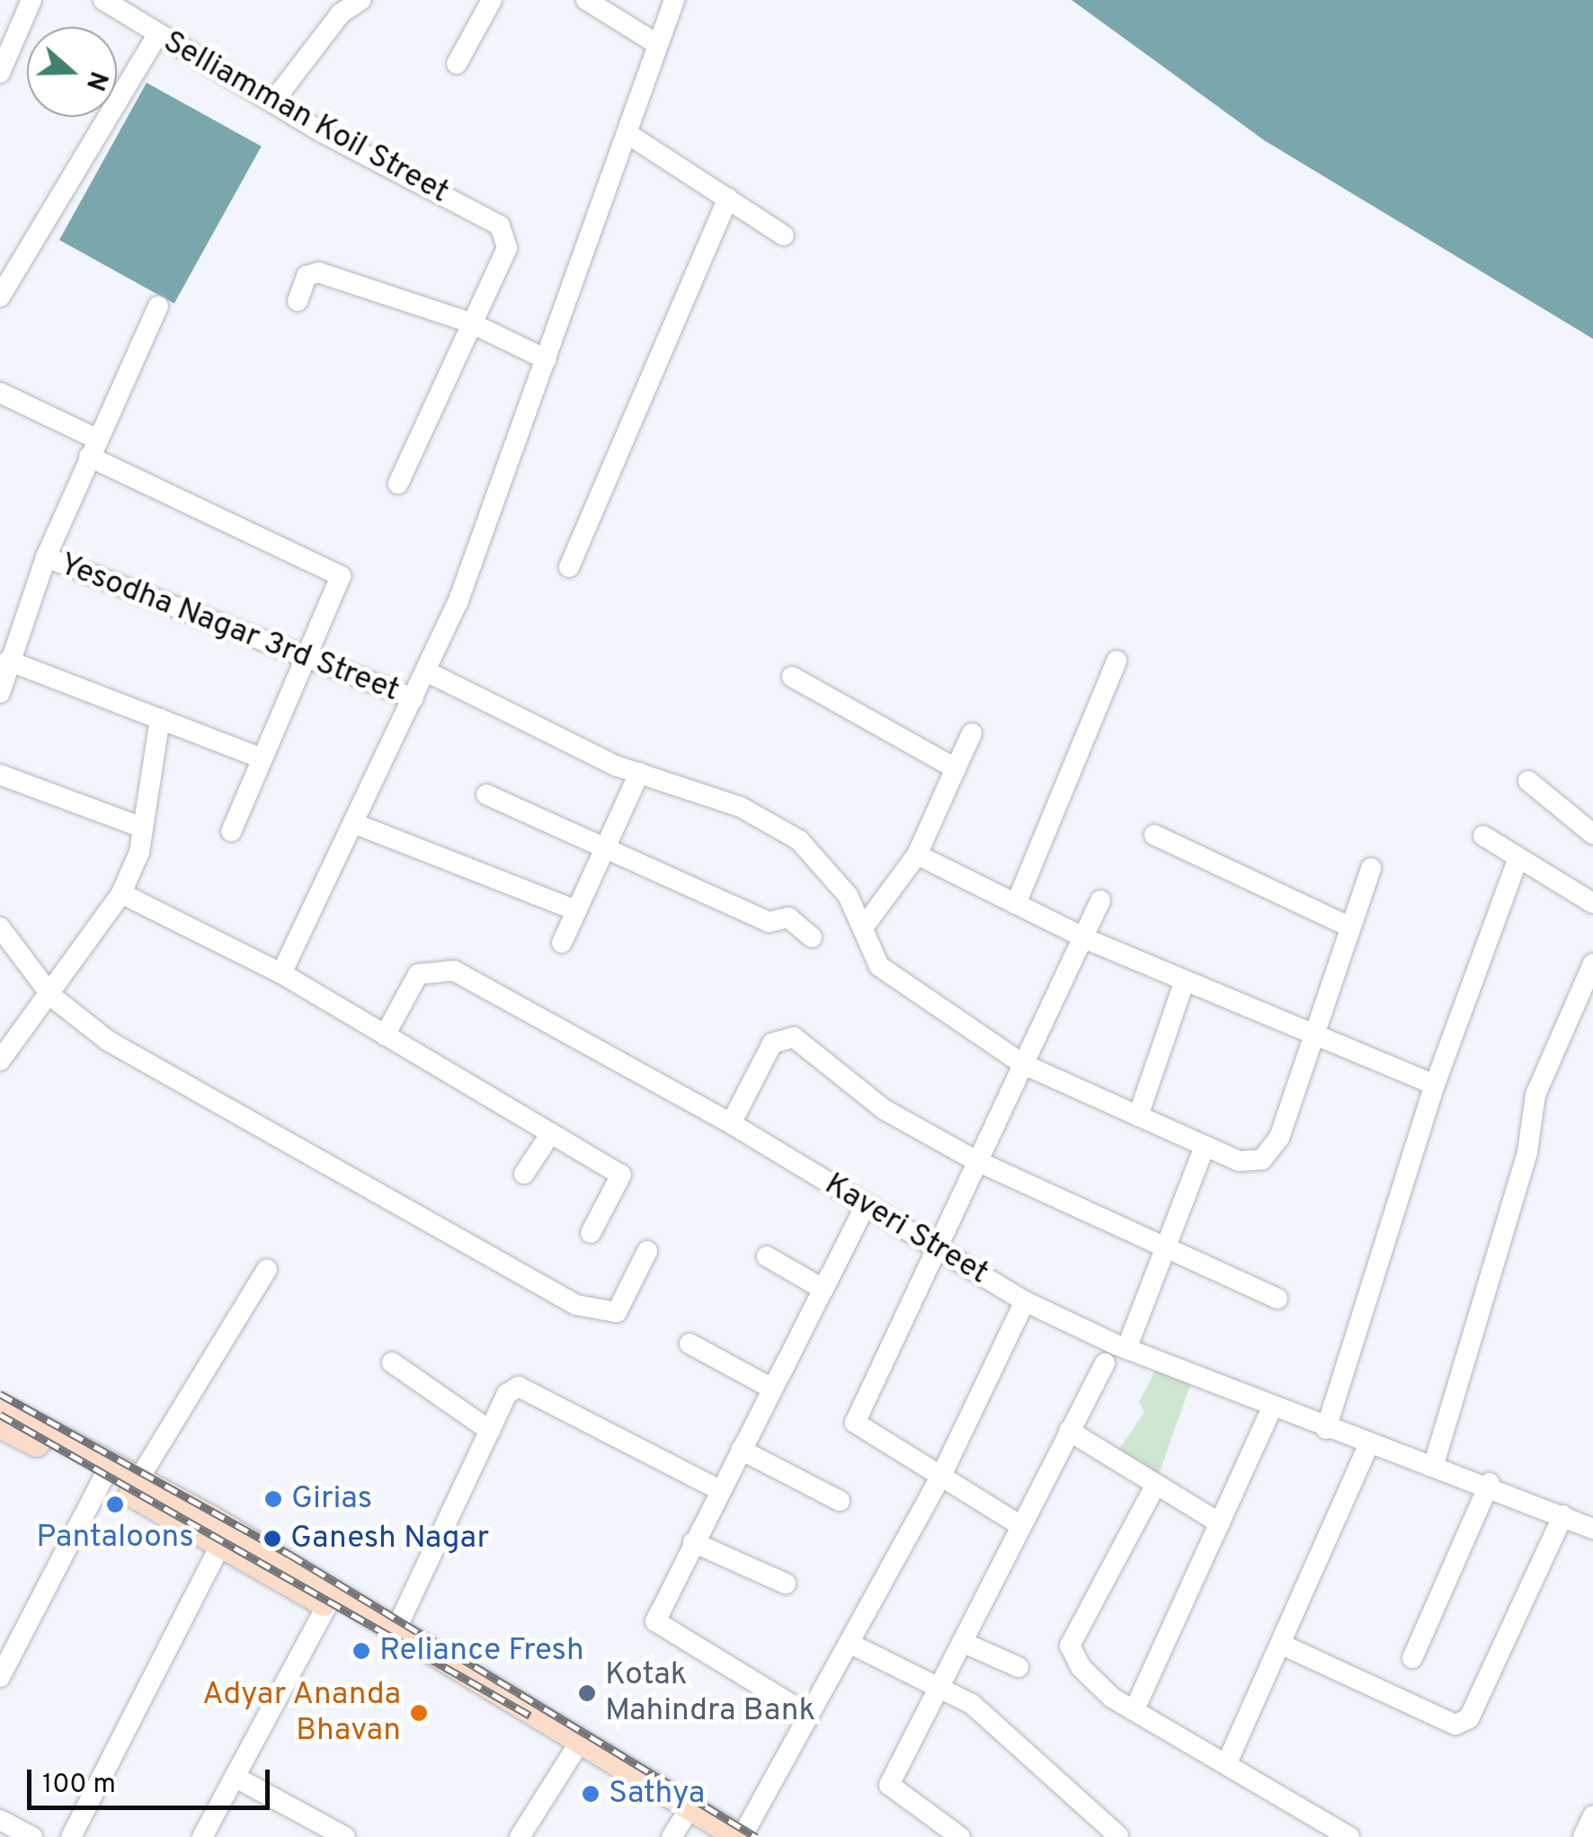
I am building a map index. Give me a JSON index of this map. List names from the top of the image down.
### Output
{
  "streets": {
    "street": ["Selliamman Koil Street", "Yesodha Nagar 3rd Street", "Kaveri Street"]
  },
  "places": [
    "Girias",
    "Pantaloons",
    "Ganesh Nagar",
    "Reliance Fresh",
    "Kotak Mahindra Bank",
    "Adyar Ananda Bhavan",
    "Sathya"
  ],
  "scale_bar": "100 m",
  "north": "right"
}
